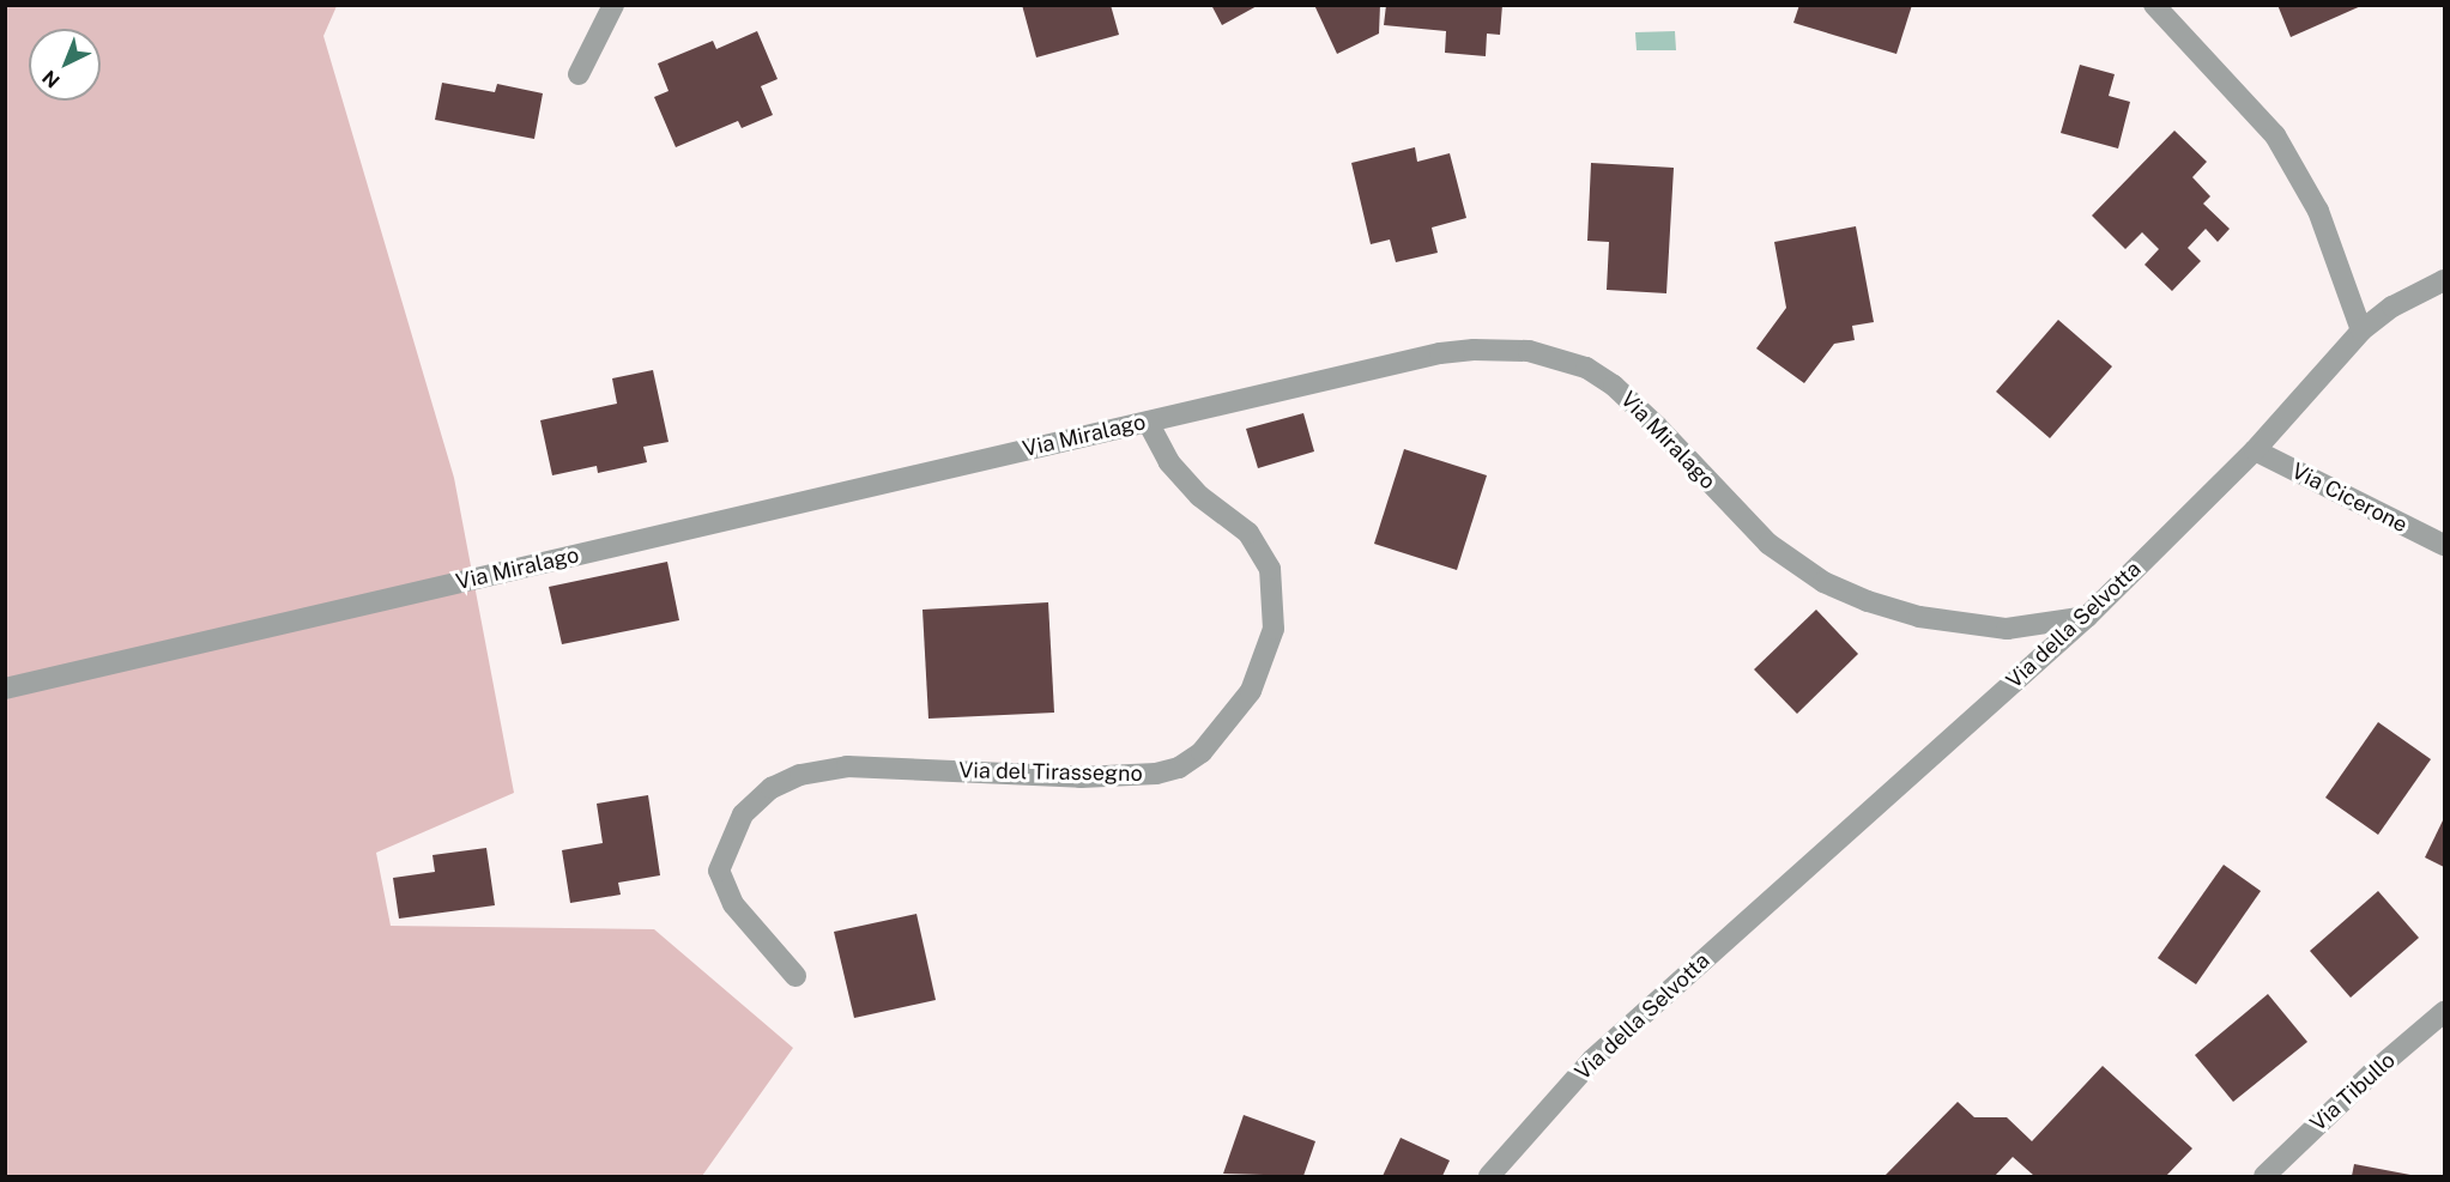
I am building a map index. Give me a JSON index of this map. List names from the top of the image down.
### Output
{
  "streets": {
    "street": [
      "Via Miralago",
      "Via Cicerone",
      "Via della Selvotta",
      "Via del Tirassegno",
      "Via Tibullo"
    ]
  },
  "crossings": [
    ["Via Miralago", "Via della Selvotta"],
    ["Via Miralago", "Via del Tirassegno"],
    ["Via Cicerone", "Via della Selvotta"]
  ],
  "north": "bottom left"
}
